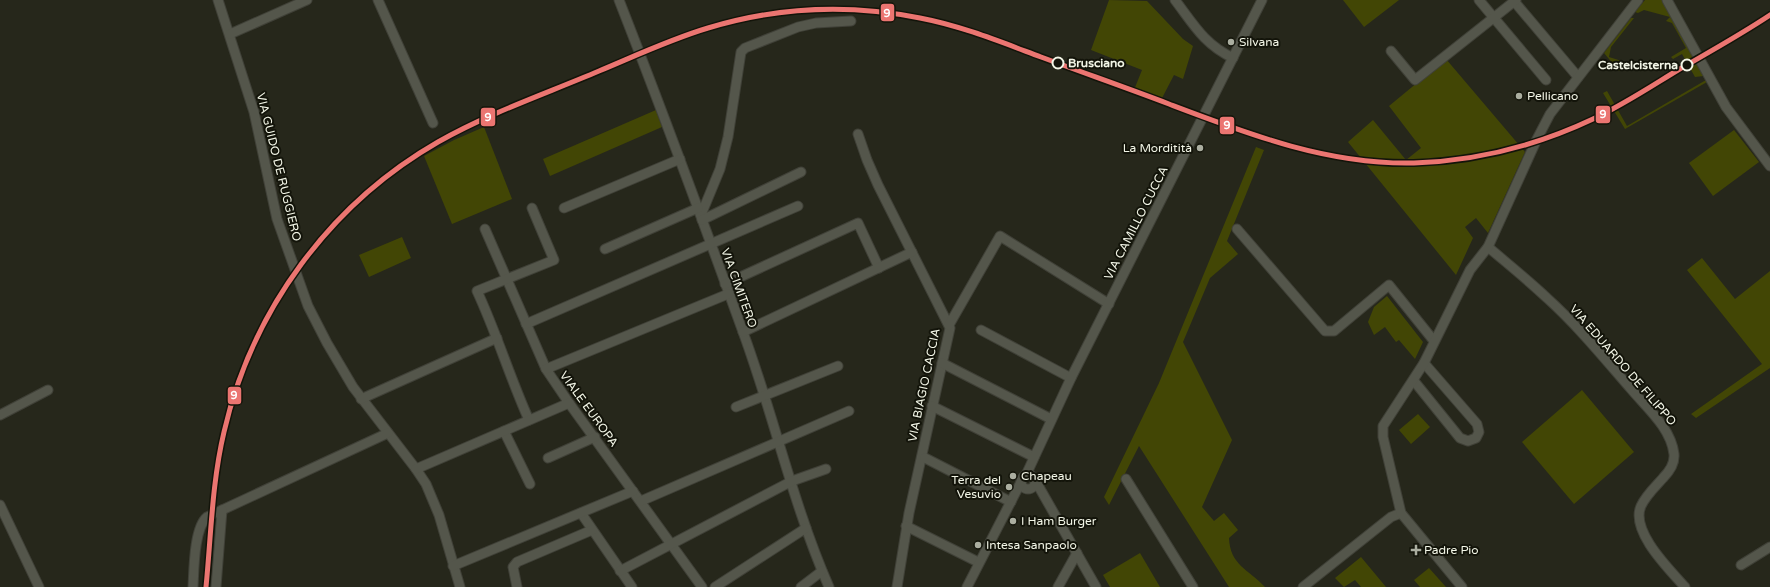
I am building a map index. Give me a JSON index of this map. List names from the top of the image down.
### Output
{
  "streets": {
    "street": [
      "VIA GUIDO DE RUGGIERO",
      "VIA CAMILLO CUCCA",
      "VIA CIMITERO",
      "VIA EDUARDO DE FILIPPO",
      "VIA BIAGIO CACCIA",
      "VIALE EUROPA"
    ]
  },
  "places": {
    "other": [
      "Silvana",
      "Brusciano",
      "Castelcisterna",
      "Pellicano",
      "La Morditità",
      "Chapeau",
      "Terra del Vesuvio",
      "I Ham Burger",
      "Intesa Sanpaolo"
    ],
    "health": ["Padre Pio"]
  },
  "lines": ["transit line 9"]
}
